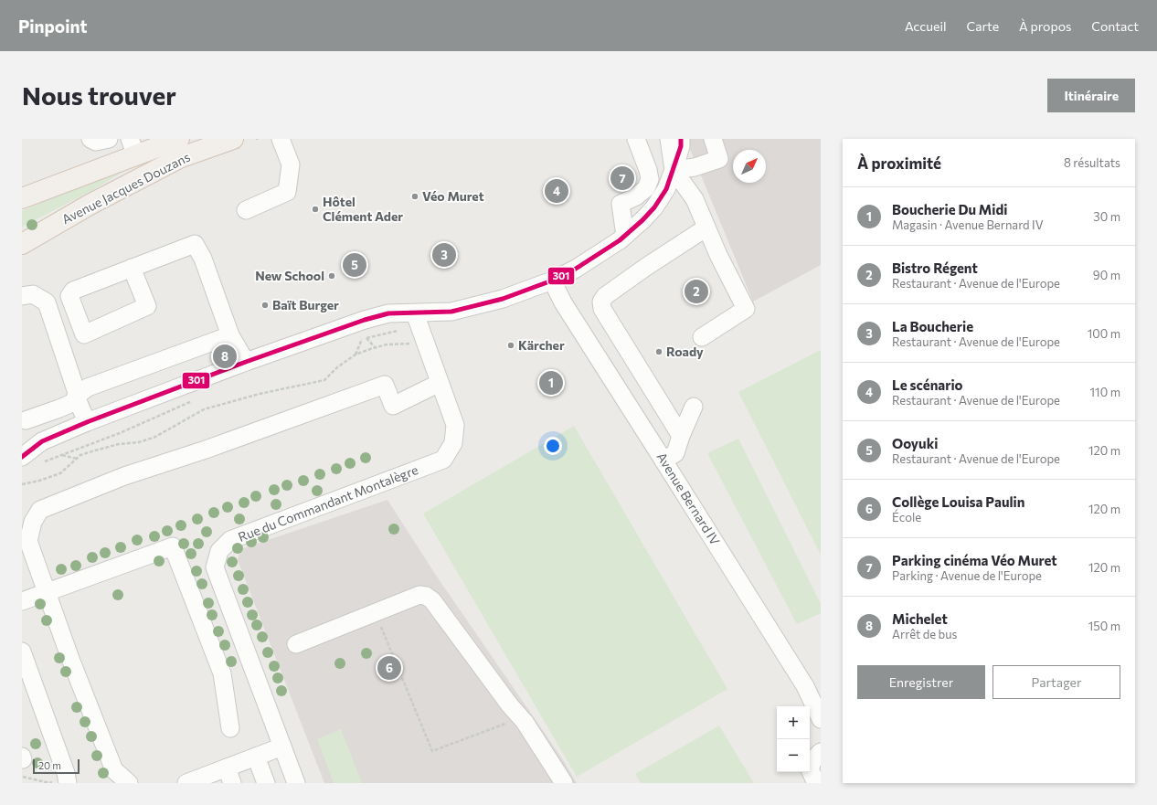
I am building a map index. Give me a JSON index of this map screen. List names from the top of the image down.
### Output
{
  "streets": {
    "main road": ["Avenue Jacques Douzans"],
    "street": ["Avenue Bernard IV", "Rue du Commandant Montalègre"]
  },
  "places": [
    "Véo Muret",
    "Hôtel Clément Ader",
    "New School",
    "Baït Burger",
    "Kärcher",
    "Roady"
  ],
  "lines": ["transit line 301"],
  "scale_bar": "20 m",
  "north": "top right",
  "page": {
    "header": "Pinpoint",
    "nav": [
      "Accueil",
      "Carte",
      "À propos",
      "Contact"
    ],
    "buttons": [
      "Itinéraire",
      ["Enregistrer", "Partager"]
    ],
    "title": "Nous trouver",
    "heading": ["À proximité", "8 résultats"],
    "pins": [
      "7",
      "4",
      "3",
      "5",
      "2",
      "8",
      "1",
      "6"
    ],
    "list": [
      {
        "mark": "1",
        "name": "Boucherie Du Midi",
        "note": "Magasin · Avenue Bernard IV",
        "value": "30 m"
      },
      {
        "mark": "2",
        "name": "Bistro Régent",
        "note": "Restaurant · Avenue de l'Europe",
        "value": "90 m"
      },
      {
        "mark": "3",
        "name": "La Boucherie",
        "note": "Restaurant · Avenue de l'Europe",
        "value": "100 m"
      },
      {
        "mark": "4",
        "name": "Le scénario",
        "note": "Restaurant · Avenue de l'Europe",
        "value": "110 m"
      },
      {
        "mark": "5",
        "name": "Ooyuki",
        "note": "Restaurant · Avenue de l'Europe",
        "value": "120 m"
      },
      {
        "mark": "6",
        "name": "Collège Louisa Paulin",
        "note": "École",
        "value": "120 m"
      },
      {
        "mark": "7",
        "name": "Parking cinéma Véo Muret",
        "note": "Parking · Avenue de l'Europe",
        "value": "120 m"
      },
      {
        "mark": "8",
        "name": "Michelet",
        "note": "Arrêt de bus",
        "value": "150 m"
      }
    ],
    "map_buttons": ["+", "−"],
    "scale": "20 m"
  }
}
